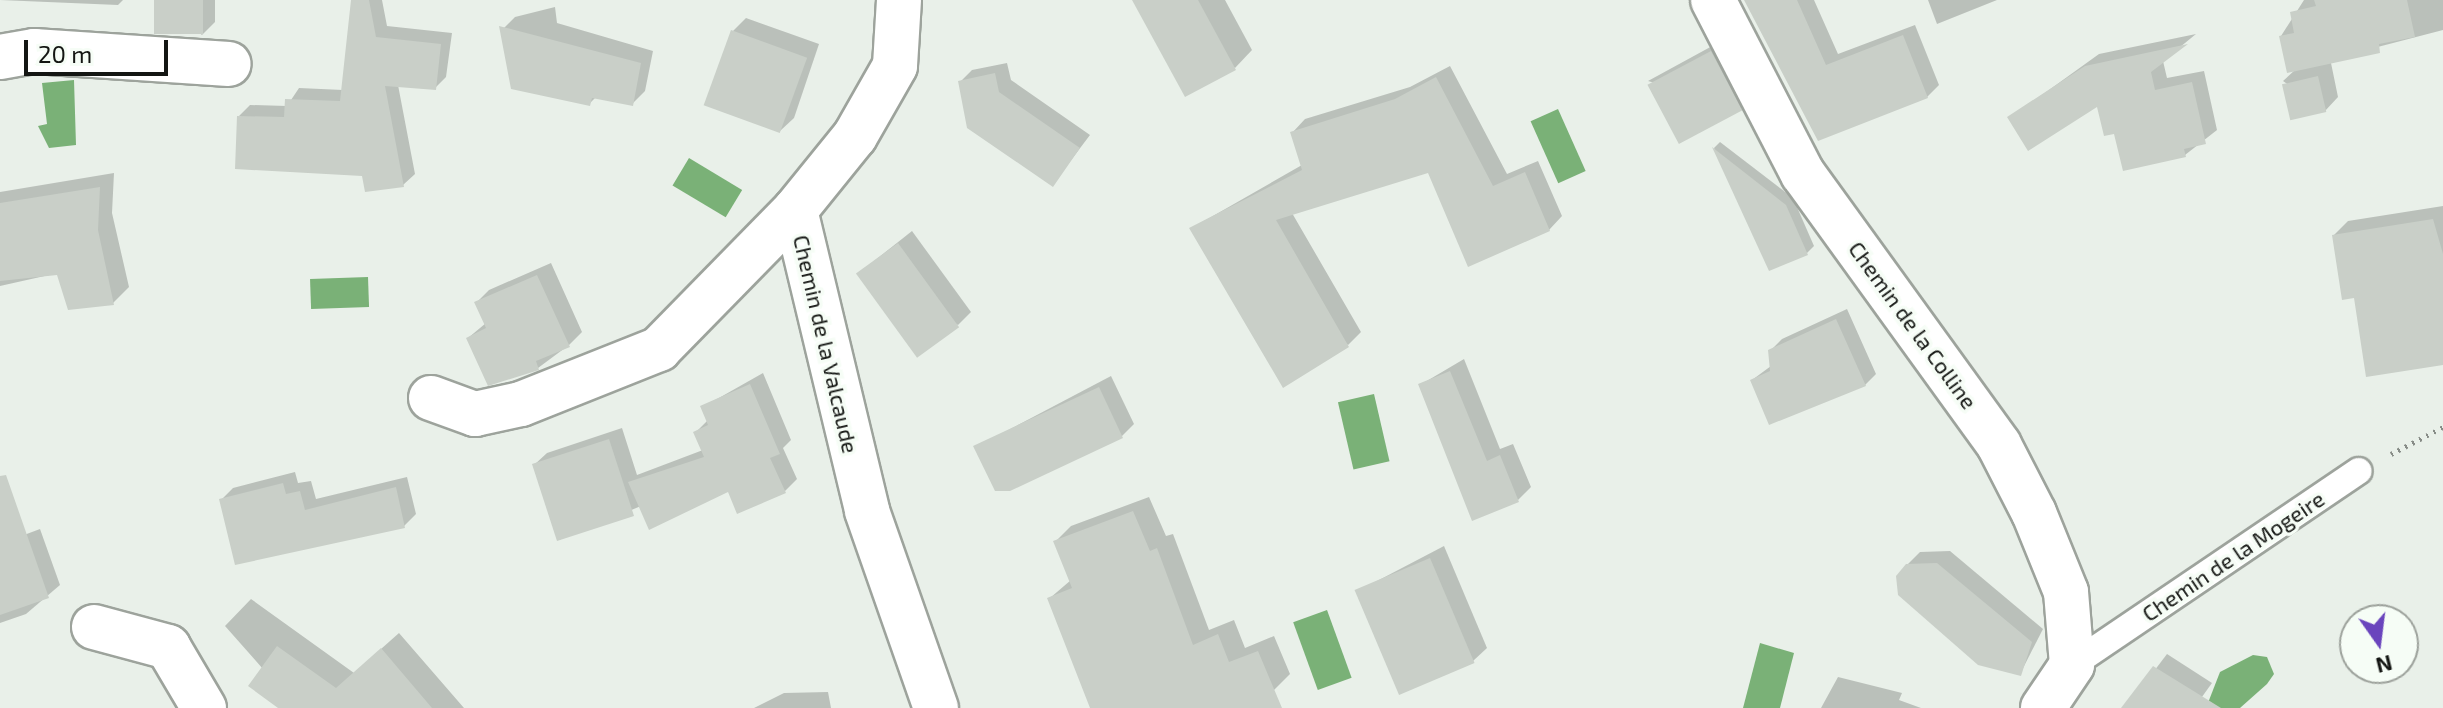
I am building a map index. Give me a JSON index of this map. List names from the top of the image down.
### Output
{
  "streets": {
    "street": ["Chemin de la Colline", "Chemin de la Valcaude", "Chemin de la Mogeire"]
  },
  "crossings": [
    ["Chemin de la Colline", "Chemin de la Mogeire"]
  ],
  "scale_bar": "20 m",
  "north": "bottom"
}
